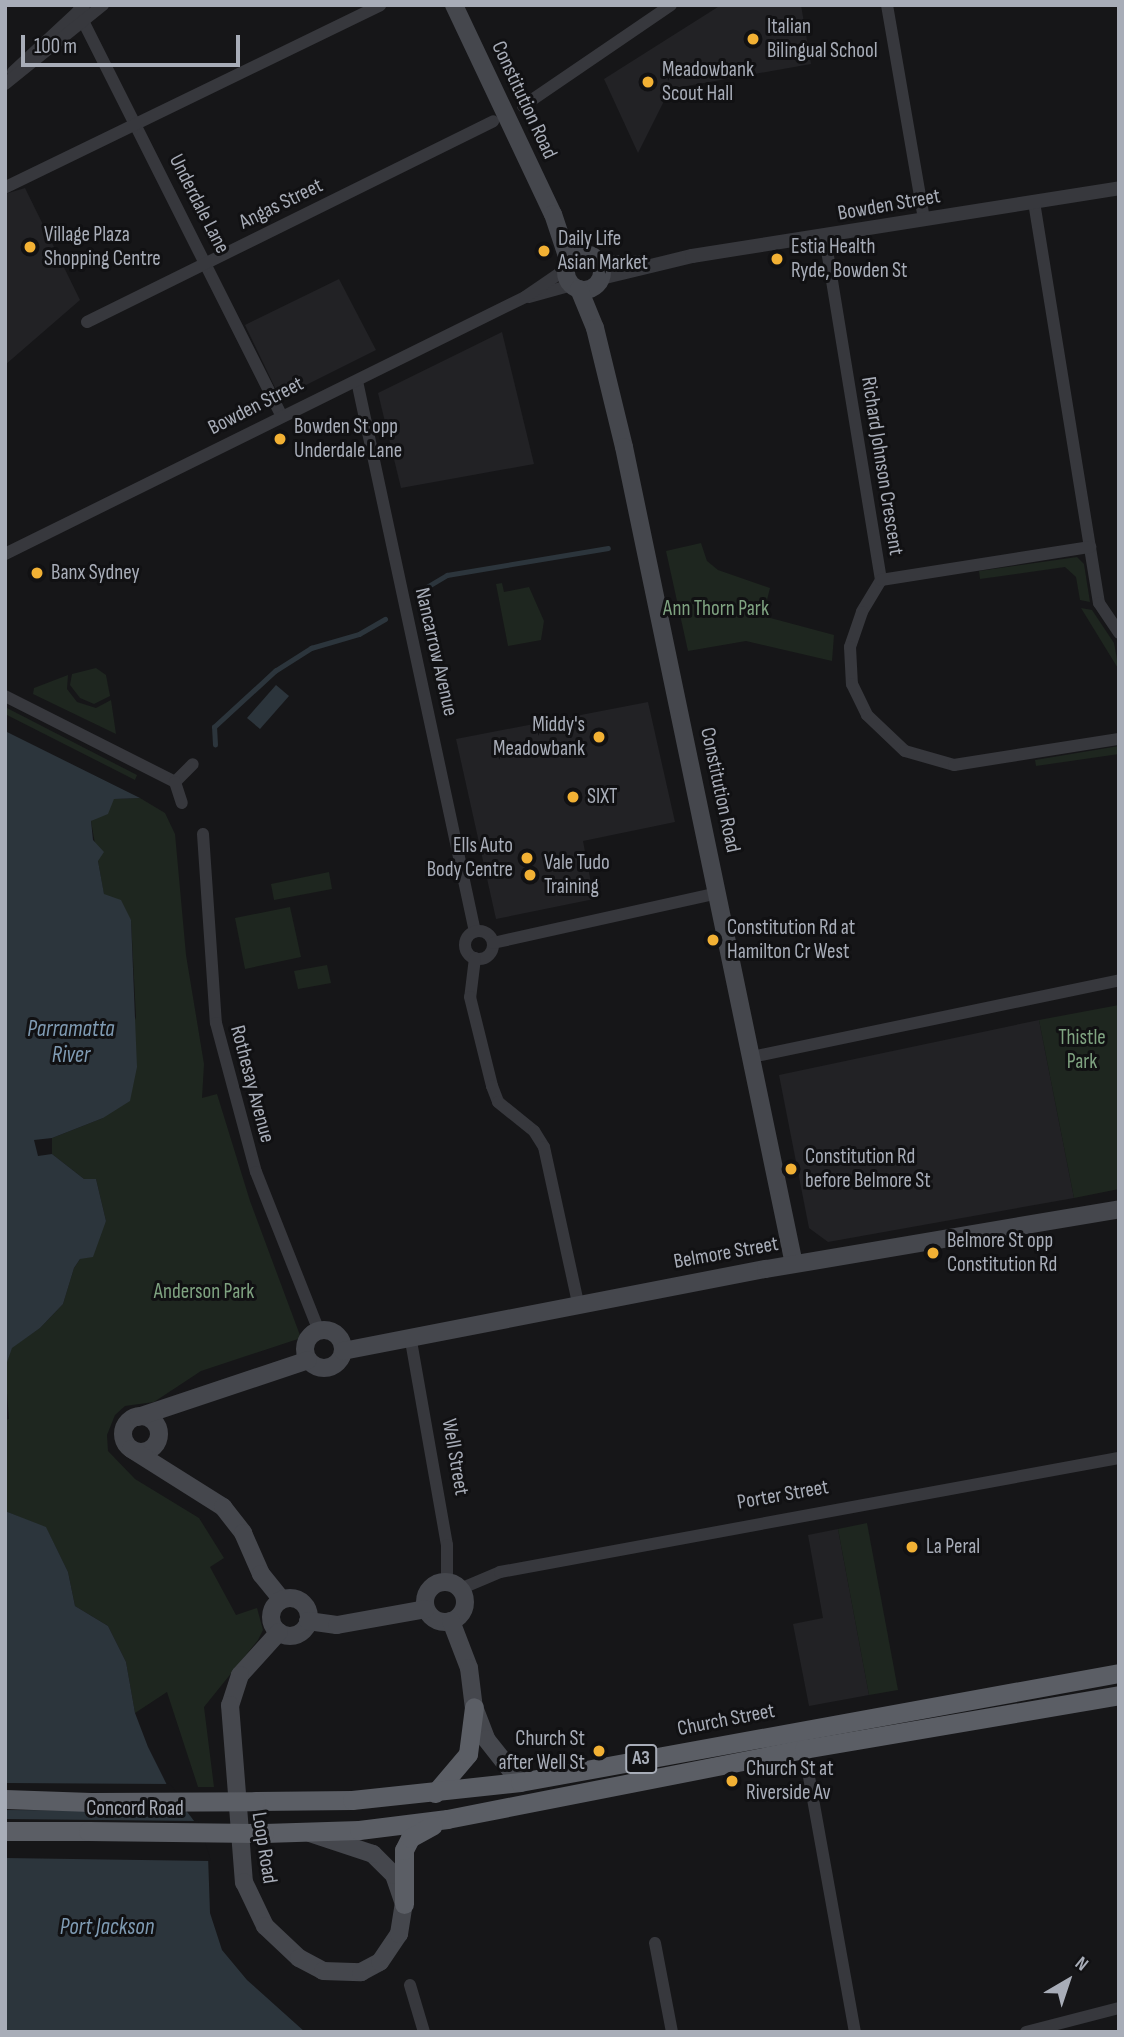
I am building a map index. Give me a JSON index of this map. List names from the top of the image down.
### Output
{
  "streets": {
    "highway": ["Church Street", "A3", "Concord Road"],
    "main road": ["Constitution Road", "Belmore Street", "Loop Road"],
    "street": [
      "Underdale Lane",
      "Angas Street",
      "Bowden Street",
      "Richard Johnson Crescent",
      "Nancarrow Avenue",
      "Rothesay Avenue",
      "Well Street",
      "Porter Street"
    ]
  },
  "crossings": [
    ["Constitution Road", "Bowden Street"],
    ["Constitution Road", "Belmore Street"],
    ["Underdale Lane", "Angas Street"],
    ["Underdale Lane", "Bowden Street"],
    ["Bowden Street", "Richard Johnson Crescent"],
    ["Bowden Street", "Nancarrow Avenue"],
    ["Rothesay Avenue", "Belmore Street"],
    ["Belmore Street", "Well Street"],
    ["Well Street", "Porter Street"],
    ["Church Street", "Concord Road"]
  ],
  "water": ["Parramatta River", "Port Jackson"],
  "parks": ["Ann Thorn Park", "Thistle Park", "Anderson Park"],
  "places": [
    "Italian Bilingual School",
    "Meadowbank Scout Hall",
    "Village Plaza Shopping Centre",
    "Daily Life Asian Market",
    "Estia Health Ryde, Bowden St",
    "Bowden St opp Underdale Lane",
    "Banx Sydney",
    "Middy's Meadowbank",
    "SIXT",
    "Ells Auto Body Centre",
    "Vale Tudo Training",
    "Constitution Rd at Hamilton Cr West",
    "Constitution Rd before Belmore St",
    "Belmore St opp Constitution Rd",
    "La Peral",
    "Church St after Well St",
    "Church St at Riverside Av"
  ],
  "scale_bar": "100 m",
  "north": "top right"
}
